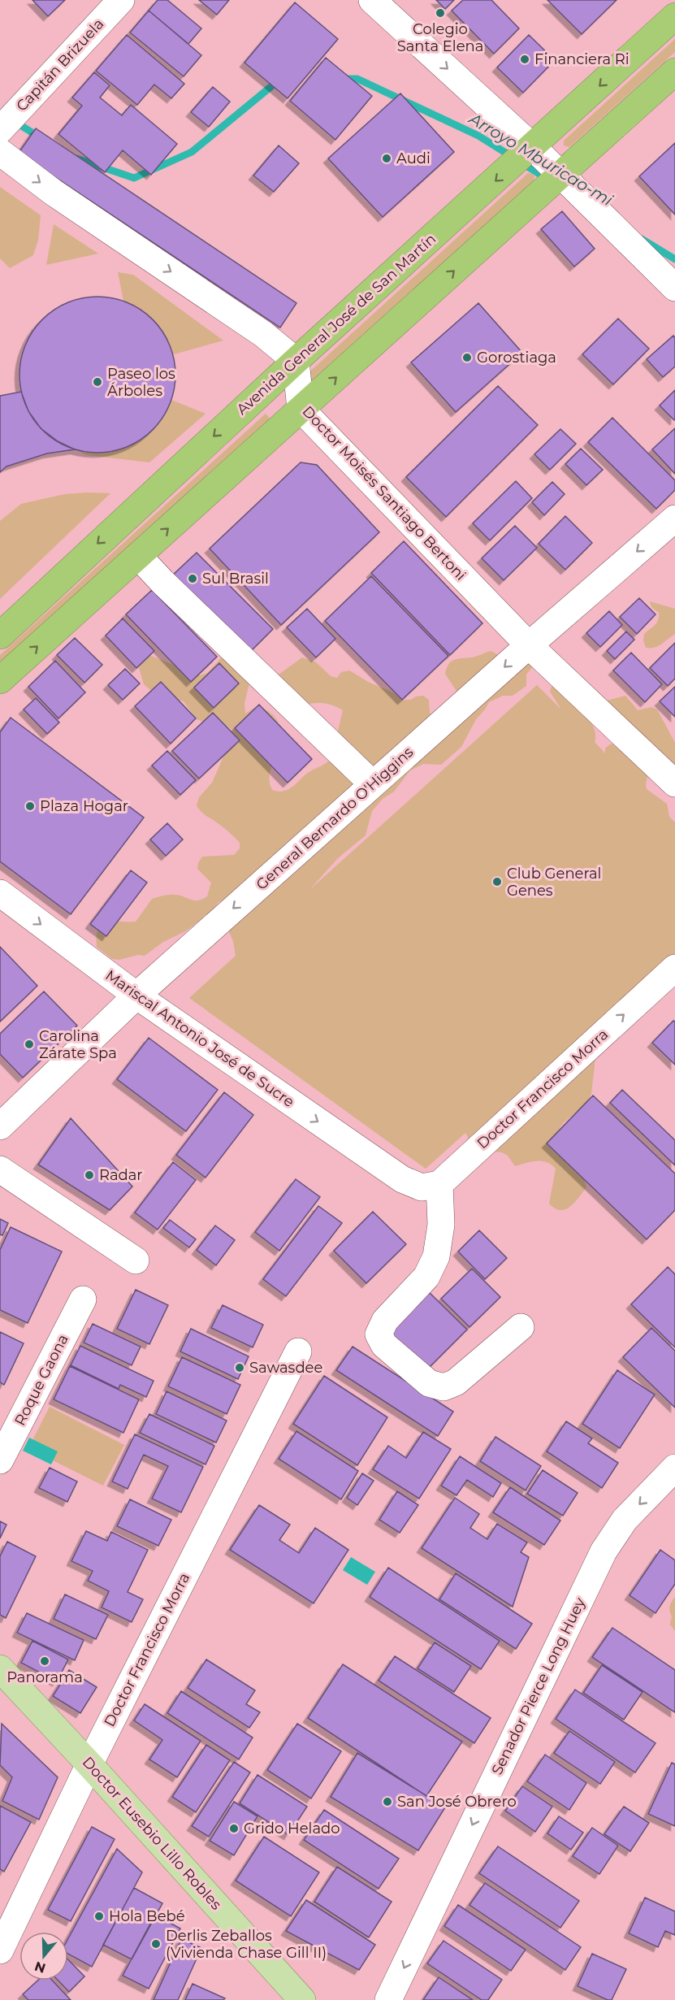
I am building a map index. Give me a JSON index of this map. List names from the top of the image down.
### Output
{
  "streets": {
    "highway": ["Avenida General José de San Martín"],
    "main road": ["Doctor Eusebio Lillo Robles"],
    "street": [
      "Capitán Brizuela",
      "Doctor Moisés Santiago Bertoni",
      "General Bernardo O'Higgins",
      "Mariscal Antonio José de Sucre",
      "Doctor Francisco Morra",
      "Roque Gaona",
      "Senador Pierce Long Huey"
    ]
  },
  "crossings": [
    ["Avenida General José de San Martín", "Doctor Moisés Santiago Bertoni"],
    ["Doctor Moisés Santiago Bertoni", "General Bernardo O'Higgins"],
    ["General Bernardo O'Higgins", "Mariscal Antonio José de Sucre"],
    ["Mariscal Antonio José de Sucre", "Doctor Francisco Morra"],
    ["Doctor Francisco Morra", "Doctor Eusebio Lillo Robles"]
  ],
  "one_way": ["General Bernardo O'Higgins", "Mariscal Antonio José de Sucre", "Senador Pierce Long Huey"],
  "water": ["Arroyo Mburicao-mi"],
  "places": [
    "Colegio Santa Elena",
    "Financiera Ri",
    "Audi",
    "Gorostiaga",
    "Paseo los Árboles",
    "Sul Brasil",
    "Plaza Hogar",
    "Club General Genes",
    "Carolina Zárate Spa",
    "Radar",
    "Sawasdee",
    "Panorama",
    "San José Obrero",
    "Grido Helado",
    "Hola Bebé",
    "Derlis Zeballos (Vivienda Chase Gill II)"
  ],
  "north": "bottom"
}
